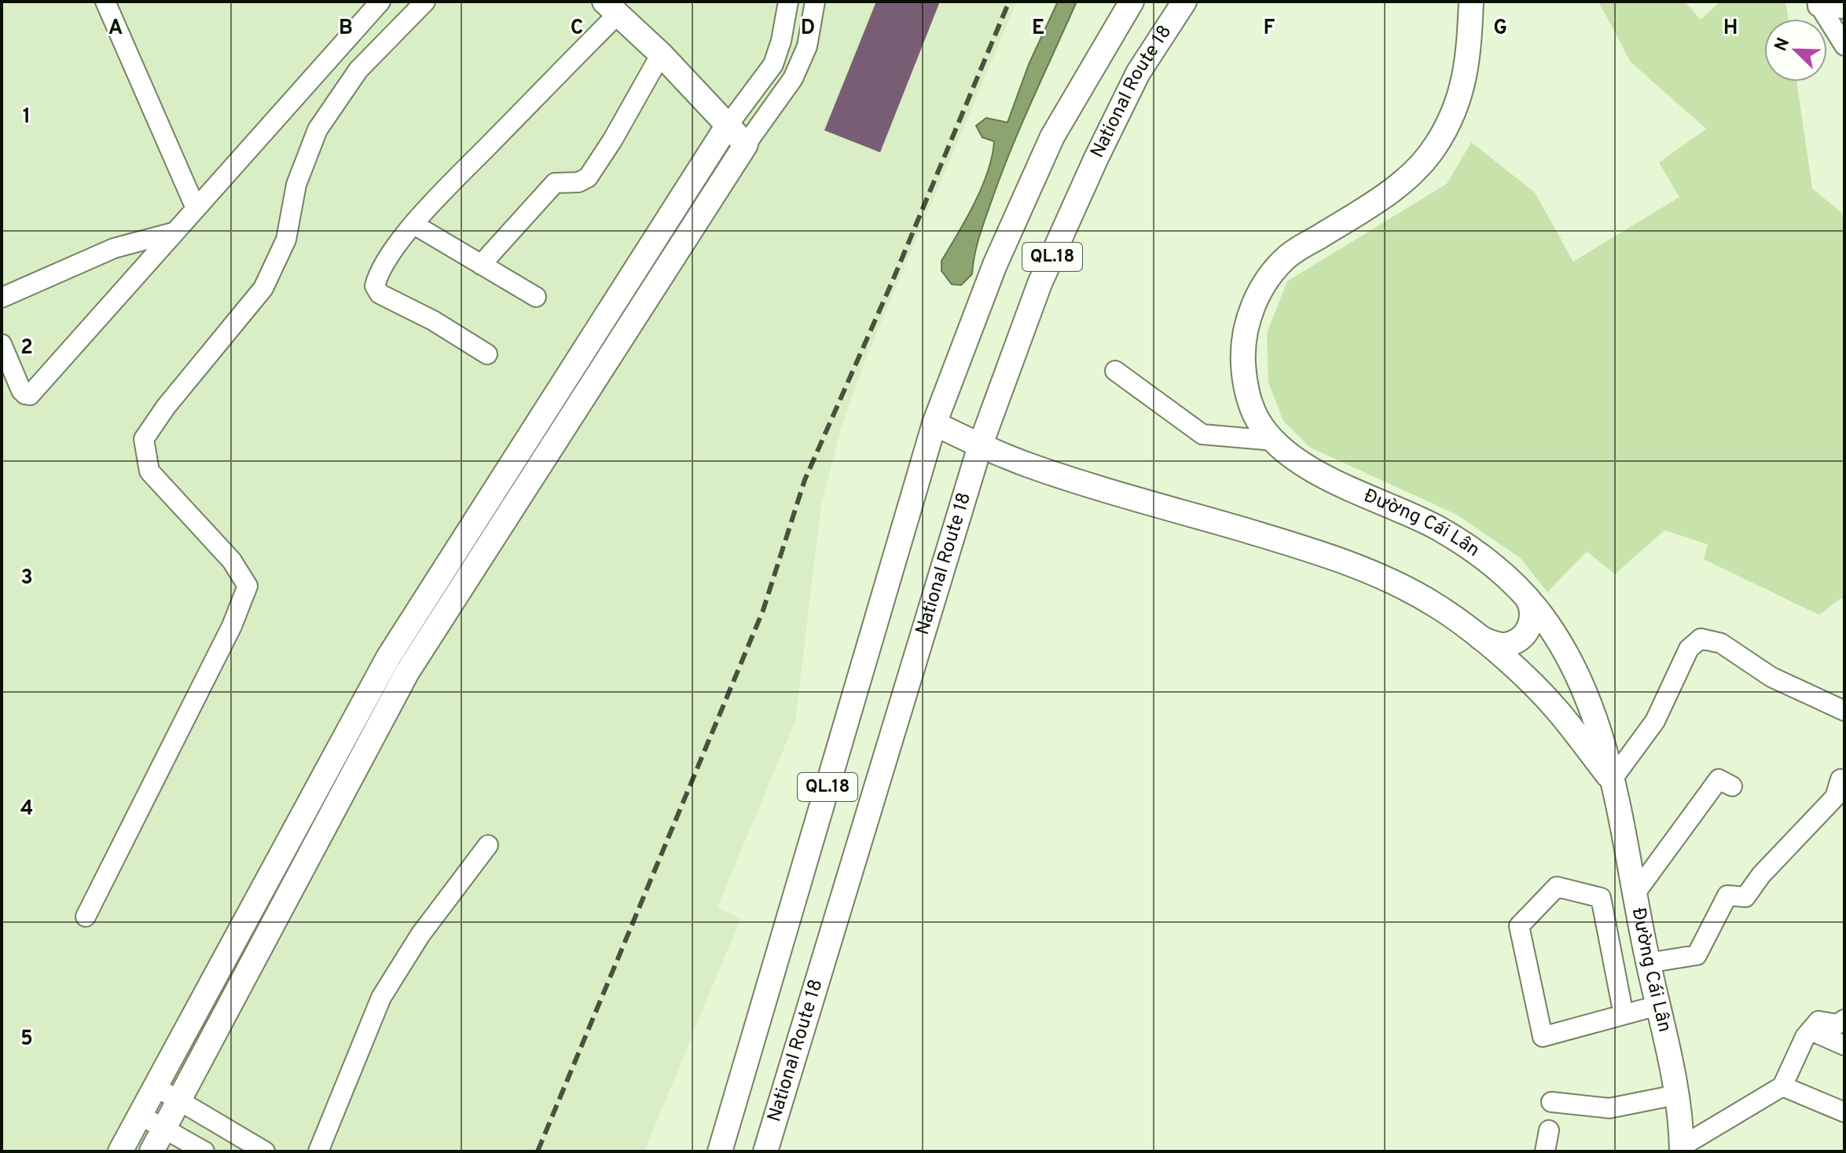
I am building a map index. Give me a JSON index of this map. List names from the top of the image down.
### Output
{
  "streets": {
    "main road": ["National Route 18", "QL.18", "Đường Cái Lân"]
  },
  "north": "top left",
  "grid": {
    "columns": [
      "A",
      "B",
      "C",
      "D",
      "E",
      "F",
      "G",
      "H"
    ],
    "rows": [
      "1",
      "2",
      "3",
      "4",
      "5"
    ]
  }
}
